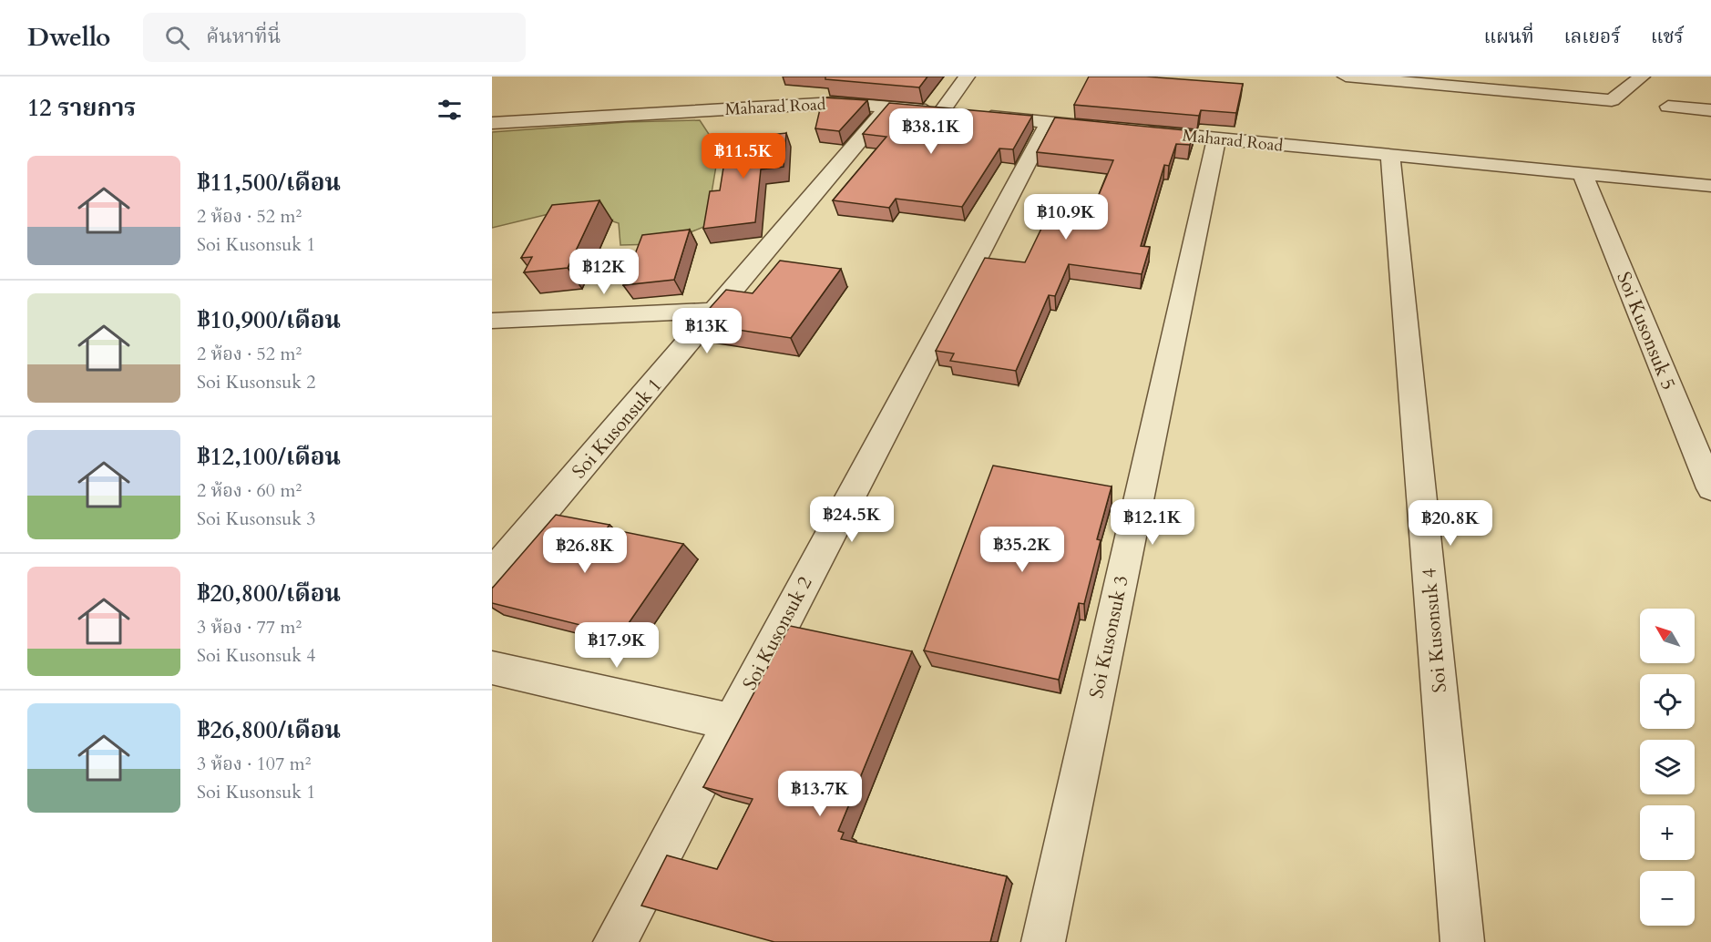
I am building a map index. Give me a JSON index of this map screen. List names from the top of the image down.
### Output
{
  "streets": {
    "street": [
      "Maharad Road",
      "Soi Kusonsuk 5",
      "Soi Kusonsuk 1",
      "Soi Kusonsuk 4",
      "Soi Kusonsuk 2",
      "Soi Kusonsuk 3"
    ]
  },
  "crossings": [
    ["Maharad Road", "Soi Kusonsuk 5"],
    ["Maharad Road", "Soi Kusonsuk 1"],
    ["Maharad Road", "Soi Kusonsuk 4"],
    ["Maharad Road", "Soi Kusonsuk 2"],
    ["Maharad Road", "Soi Kusonsuk 3"]
  ],
  "north": "top left",
  "page": {
    "header": "Dwello",
    "search": "ค้นหาที่นี่",
    "nav": ["แผนที่", "เลเยอร์", "แชร์"],
    "heading": "12 รายการ",
    "price": [
      "฿38.1K",
      "฿11.5K",
      "฿10.9K",
      "฿12K",
      "฿13K",
      "฿24.5K",
      "฿12.1K",
      "฿20.8K",
      "฿35.2K",
      "฿26.8K",
      "฿17.9K",
      "฿13.7K"
    ],
    "list": [
      {
        "name": "฿11,500/เดือน",
        "note": "2 ห้อง · 52 m² · Soi Kusonsuk 1"
      },
      {
        "name": "฿10,900/เดือน",
        "note": "2 ห้อง · 52 m² · Soi Kusonsuk 2"
      },
      {
        "name": "฿12,100/เดือน",
        "note": "2 ห้อง · 60 m² · Soi Kusonsuk 3"
      },
      {
        "name": "฿20,800/เดือน",
        "note": "3 ห้อง · 77 m² · Soi Kusonsuk 4"
      },
      {
        "name": "฿26,800/เดือน",
        "note": "3 ห้อง · 107 m² · Soi Kusonsuk 1"
      }
    ],
    "map_buttons": ["+", "−"]
  }
}
